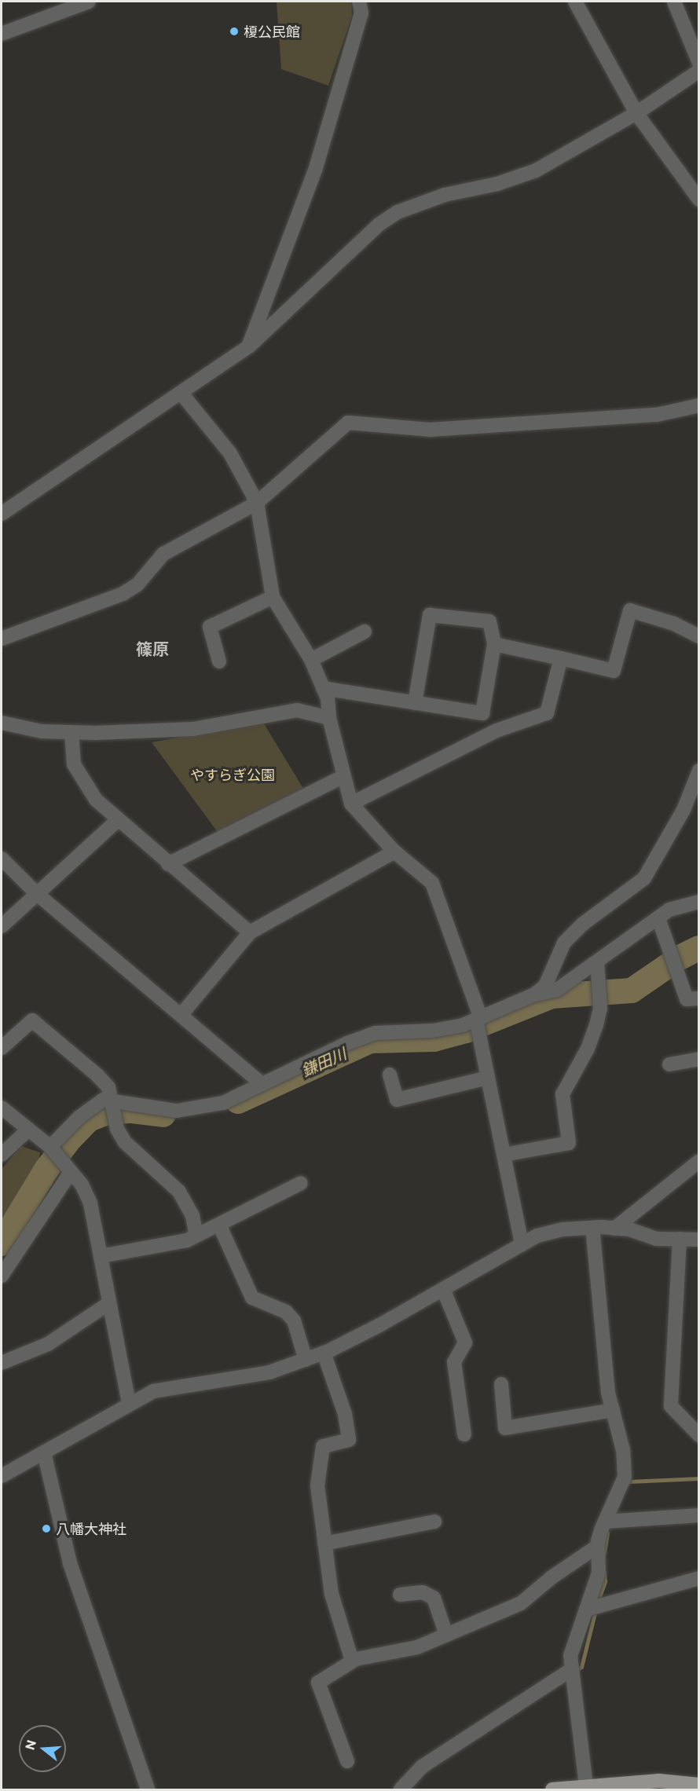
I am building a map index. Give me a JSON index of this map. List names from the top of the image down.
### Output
{
  "districts": ["篠原"],
  "water": ["鎌田川"],
  "parks": ["やすらぎ公園"],
  "places": ["榎公民館", "八幡大神社"],
  "north": "left"
}
